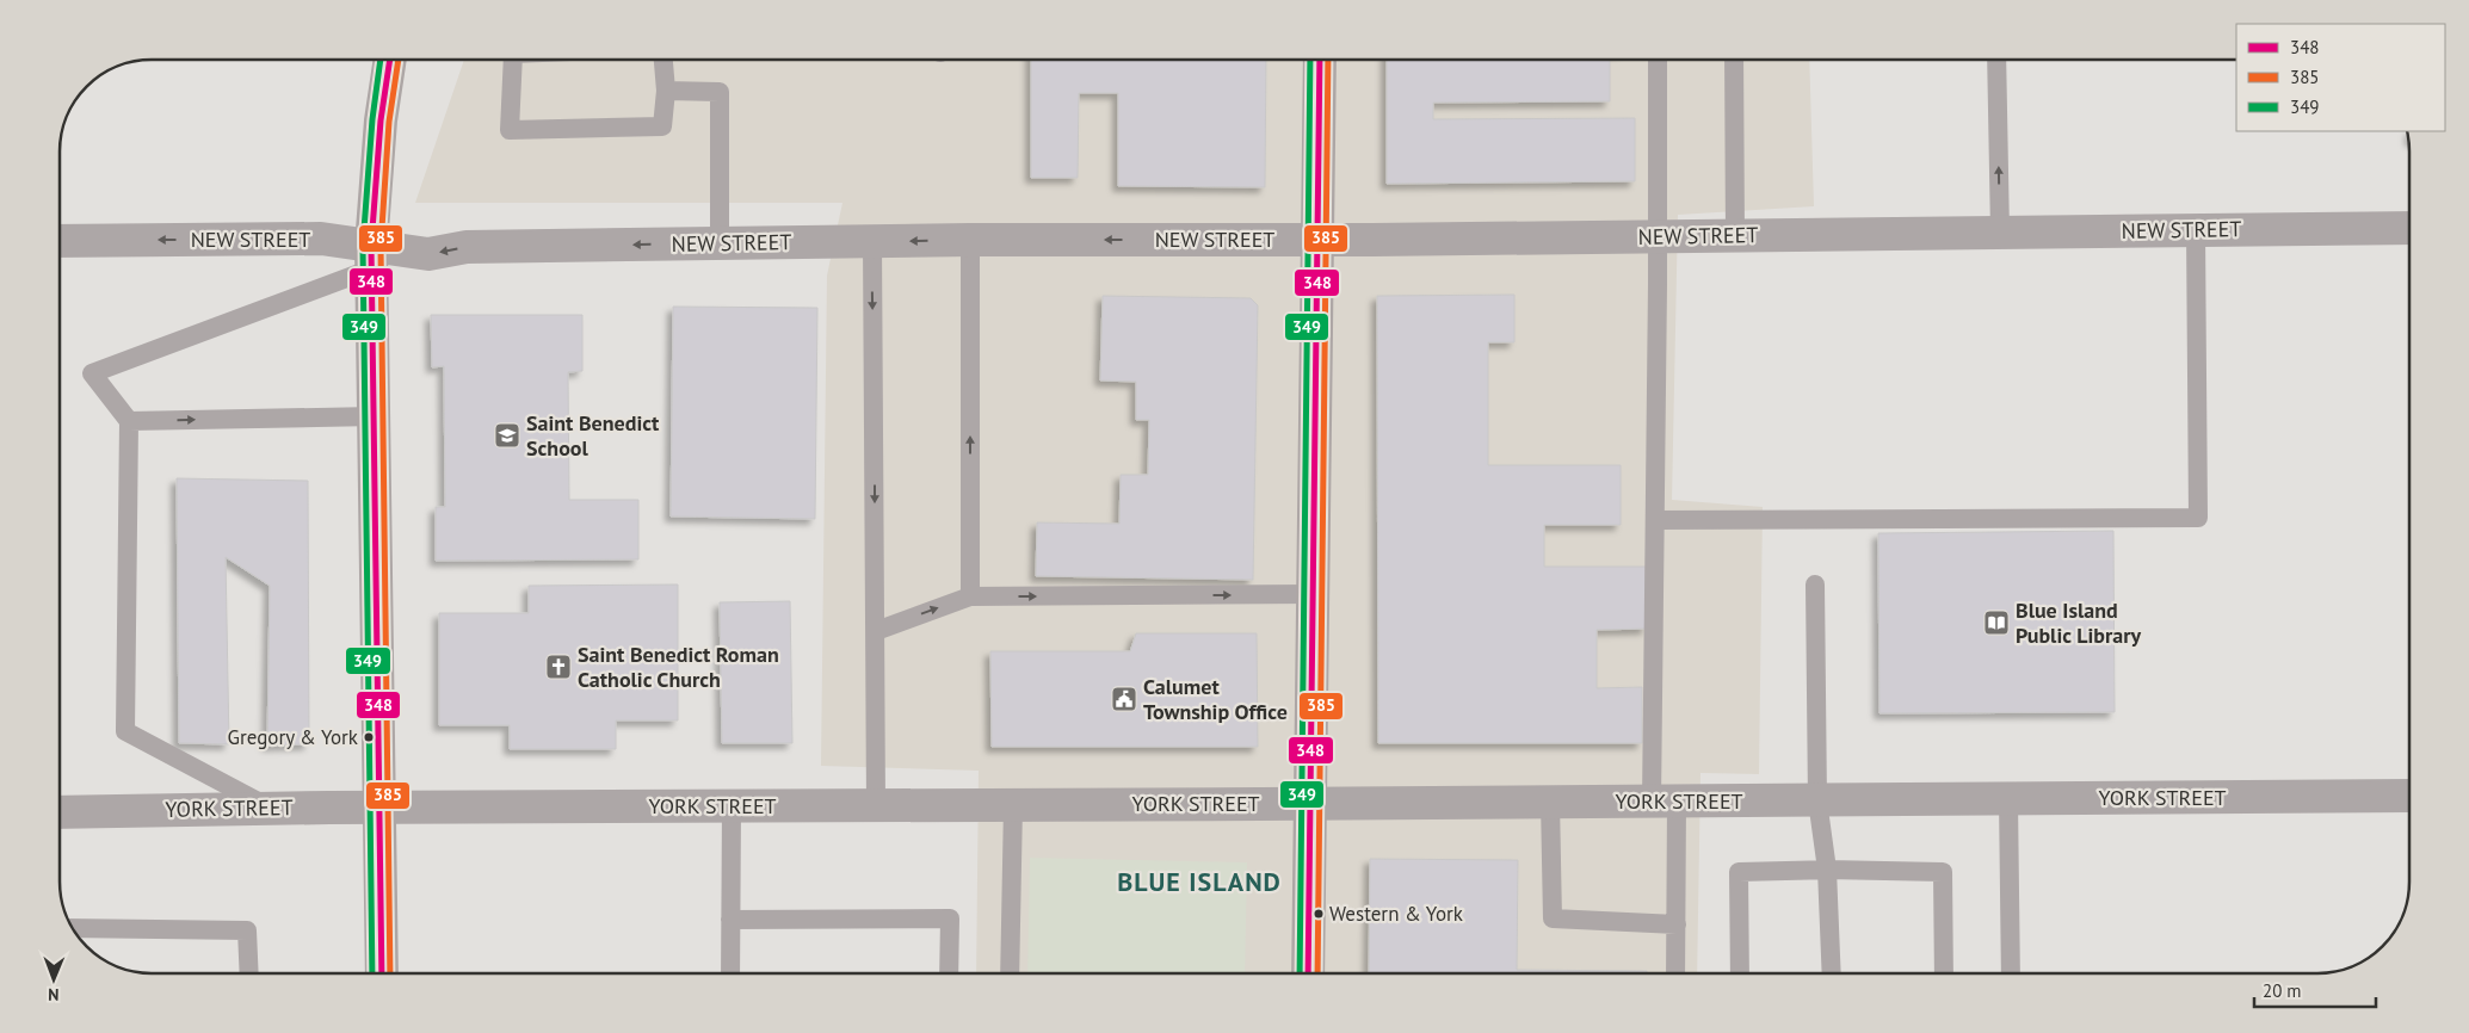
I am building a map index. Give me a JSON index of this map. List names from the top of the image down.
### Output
{
  "streets": {
    "street": ["NEW STREET", "YORK STREET"]
  },
  "one_way": ["NEW STREET"],
  "districts": ["BLUE ISLAND"],
  "places": {
    "school or university": ["Saint Benedict School"],
    "library": ["Blue Island Public Library"],
    "church": ["Saint Benedict Roman Catholic Church"],
    "public building": ["Calumet Township Office"],
    "other": ["Gregory & York", "Western & York"]
  },
  "lines": ["transit line 348", "transit line 385", "transit line 349"],
  "legend": ["348", "385", "349"],
  "scale_bar": "20 m",
  "north": "bottom"
}
